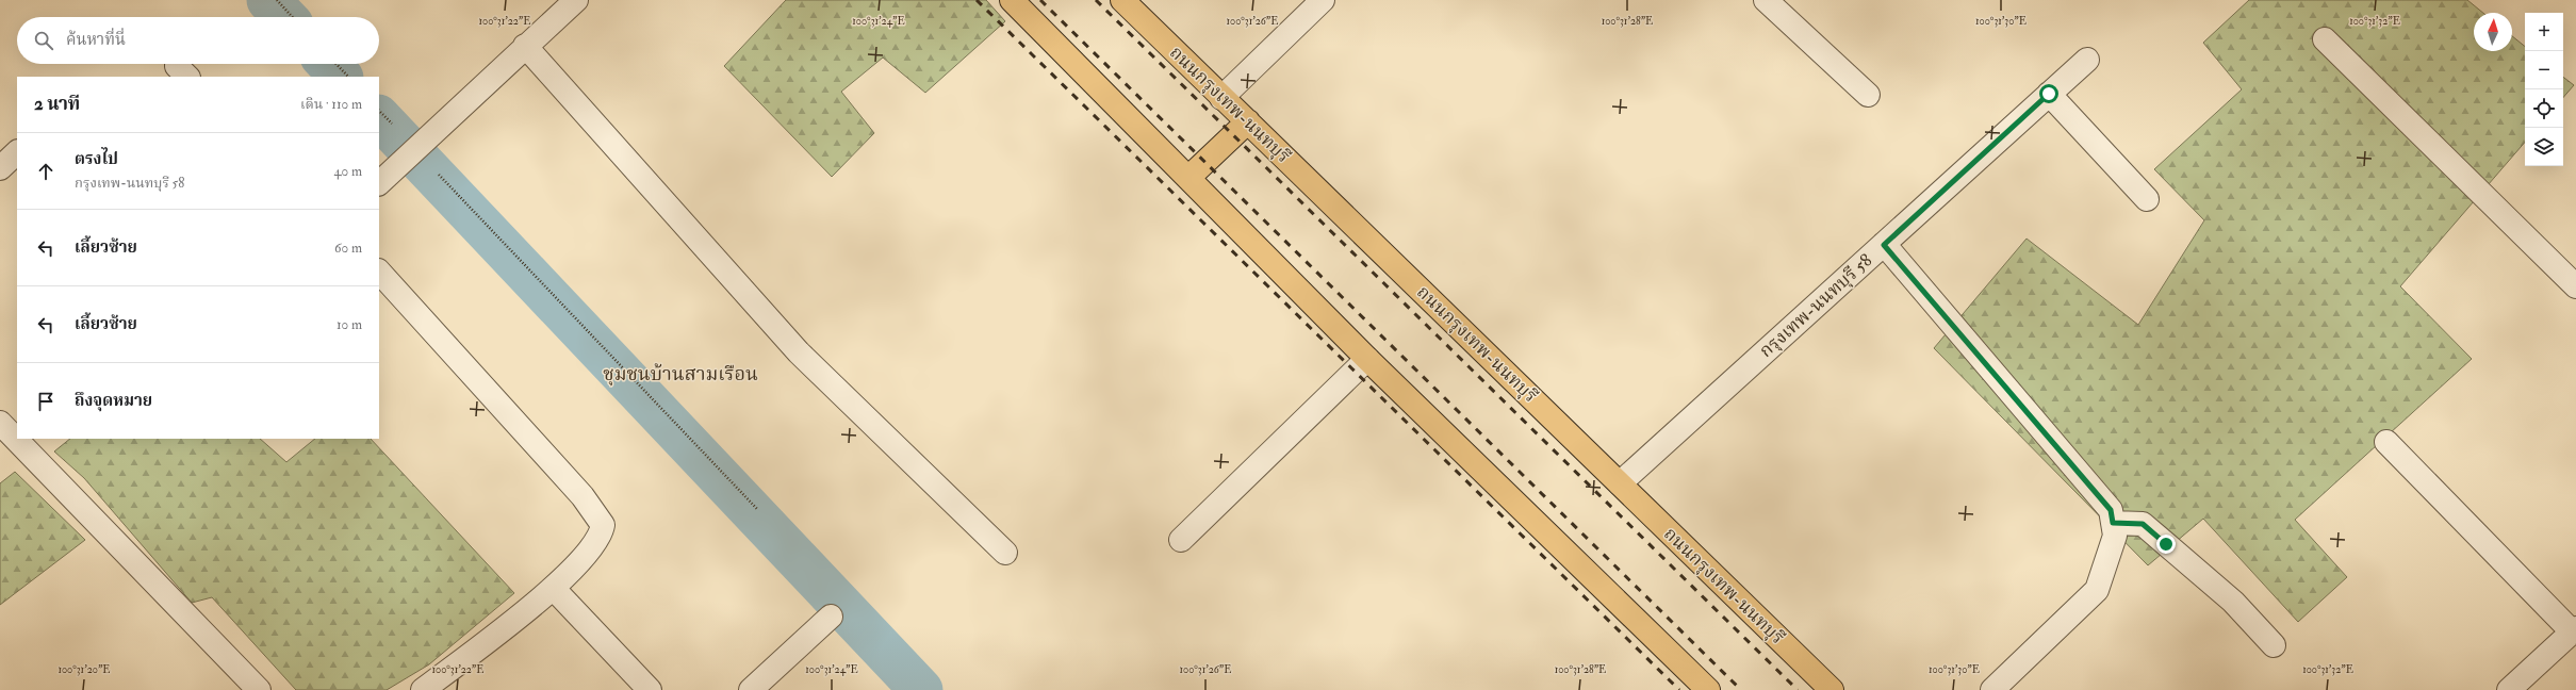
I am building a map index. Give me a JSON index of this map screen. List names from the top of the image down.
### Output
{
  "streets": {
    "main road": ["ถนนกรุงเทพ-นนทบุรี"],
    "street": ["กรุงเทพ-นนทบุรี 58"]
  },
  "crossings": [
    ["ถนนกรุงเทพ-นนทบุรี", "กรุงเทพ-นนทบุรี 58"]
  ],
  "districts": ["ชุมชนบ้านสามเรือน"],
  "north": "top",
  "page": {
    "map_buttons": ["+", "−"],
    "search": "ค้นหาที่นี่",
    "heading": ["2 นาที", "เดิน · 110 m"],
    "list": [
      ["ตรงไป", "กรุงเทพ-นนทบุรี 58", "40 m"],
      ["เลี้ยวซ้าย", "60 m"],
      ["เลี้ยวซ้าย", "10 m"],
      "ถึงจุดหมาย"
    ]
  },
  "coordinates": [
    "100°31'28\"E",
    "100°31'30\"E",
    "100°31'22\"E",
    "100°31'24\"E",
    "100°31'26\"E",
    "100°31'32\"E",
    "100°31'20\"E"
  ]
}
